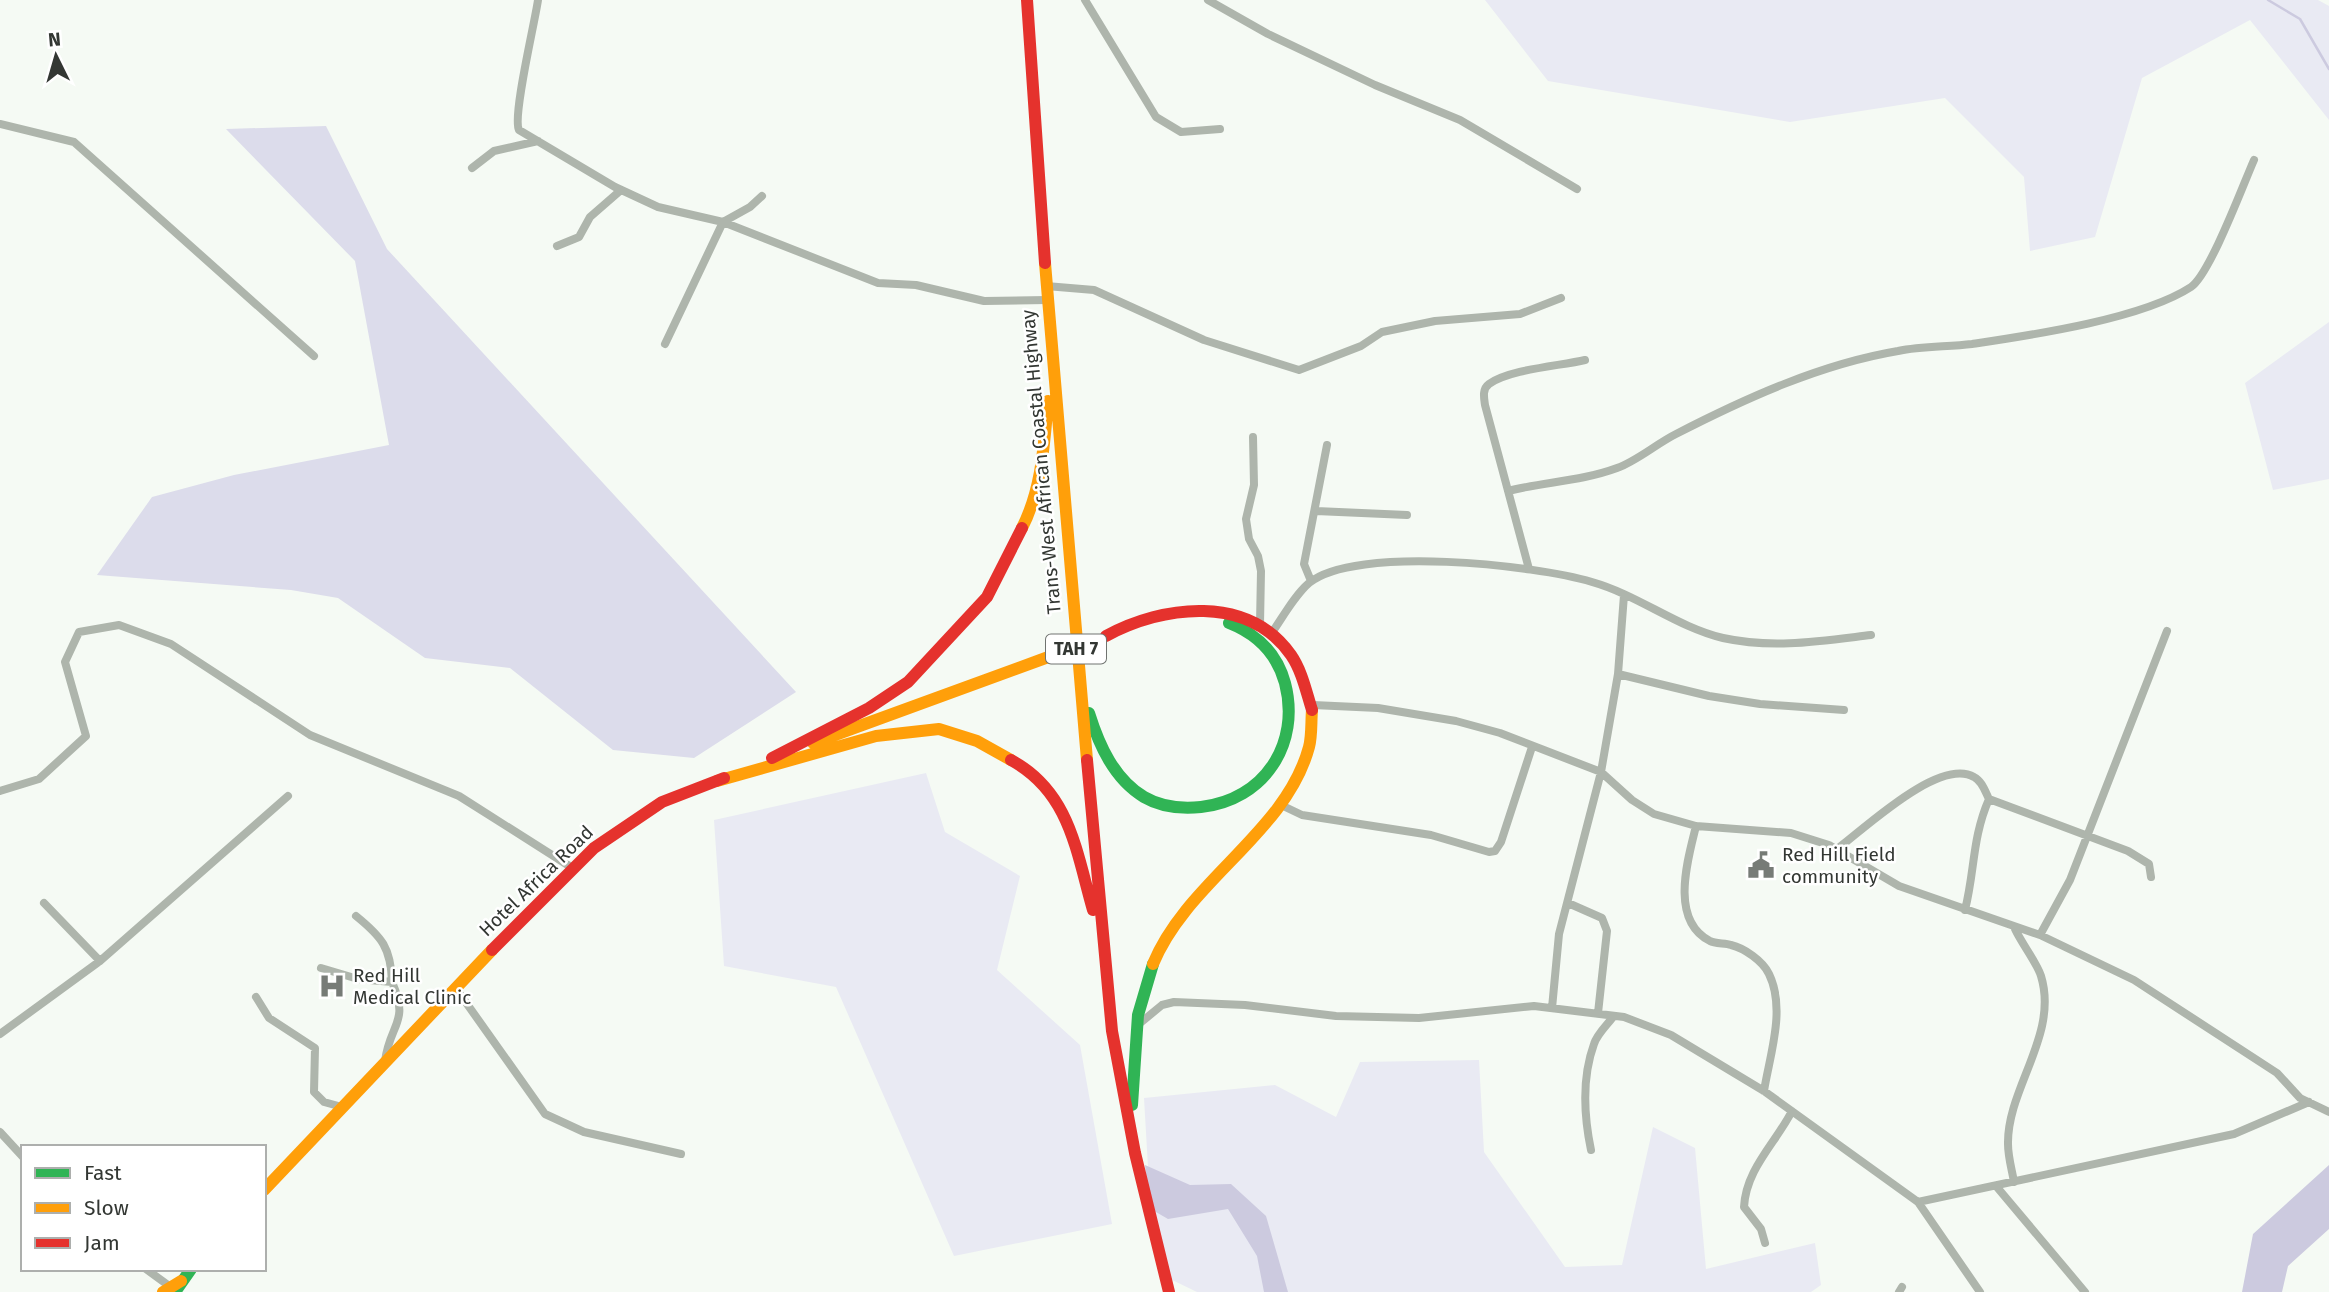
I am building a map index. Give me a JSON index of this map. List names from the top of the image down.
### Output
{
  "streets": {
    "main road": ["Trans-West African Coastal Highway", "TAH 7", "Hotel Africa Road"]
  },
  "places": {
    "public building": ["Red Hill Field community"],
    "hospital": ["Red Hill Medical Clinic"]
  },
  "legend": ["Fast", "Slow", "Jam"],
  "north": "top"
}
